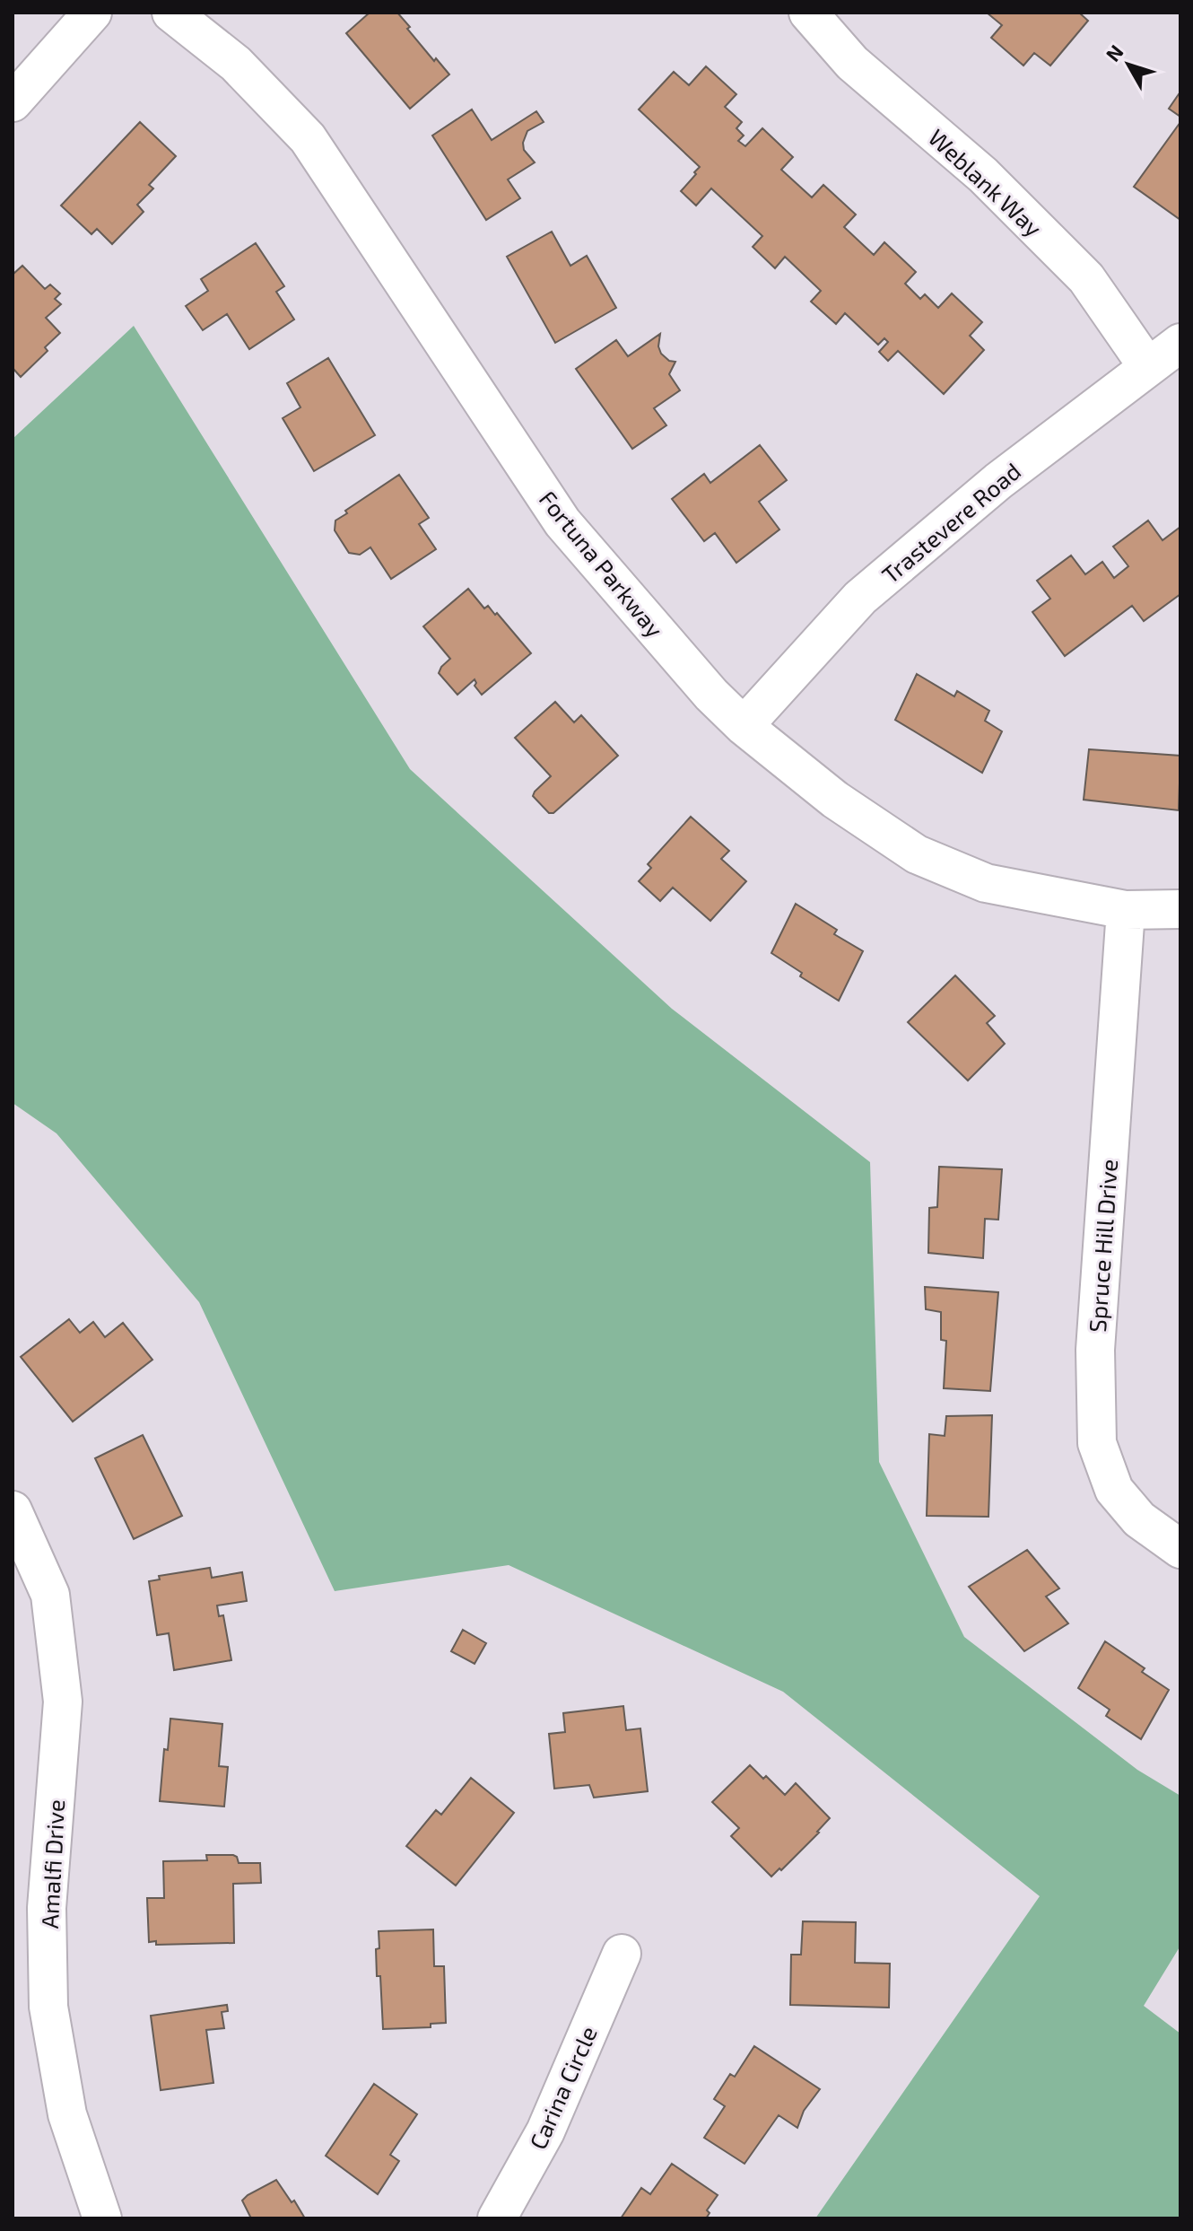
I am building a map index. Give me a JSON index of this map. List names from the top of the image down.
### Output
{
  "streets": {
    "street": [
      "Weblank Way",
      "Trastevere Road",
      "Fortuna Parkway",
      "Spruce Hill Drive",
      "Amalfi Drive",
      "Carina Circle"
    ]
  },
  "crossings": [
    ["Weblank Way", "Trastevere Road"],
    ["Trastevere Road", "Fortuna Parkway"],
    ["Fortuna Parkway", "Spruce Hill Drive"]
  ],
  "north": "top left"
}
